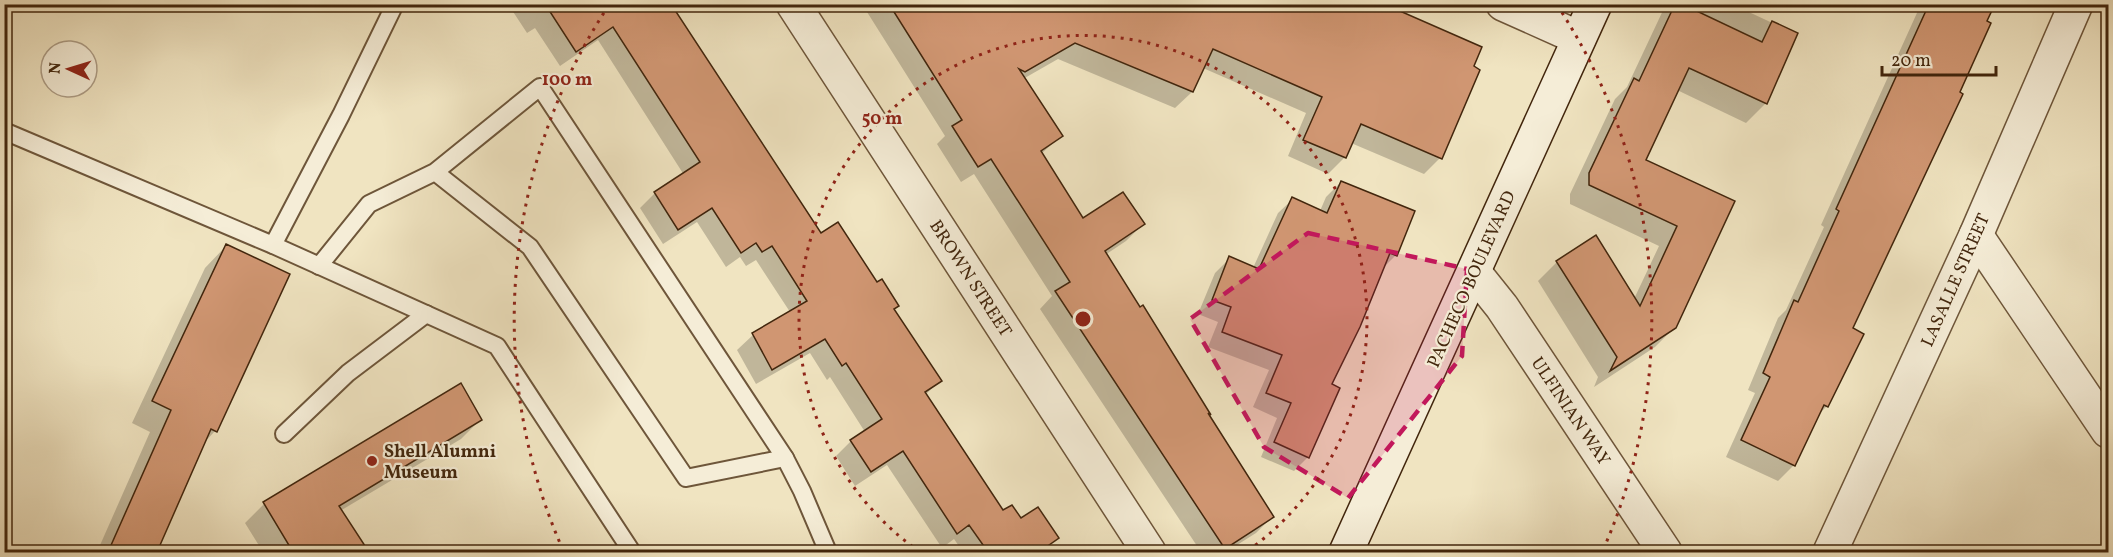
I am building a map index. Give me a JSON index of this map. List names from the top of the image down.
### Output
{
  "streets": {
    "street": [
      "BROWN STREET",
      "PACHECO BOULEVARD",
      "LASALLE STREET",
      "ULFINIAN WAY"
    ]
  },
  "crossings": [
    ["PACHECO BOULEVARD", "ULFINIAN WAY"]
  ],
  "places": ["Shell Alumni Museum"],
  "scale_bar": "20 m",
  "north": "left",
  "rings": ["100 m", "50 m"]
}
